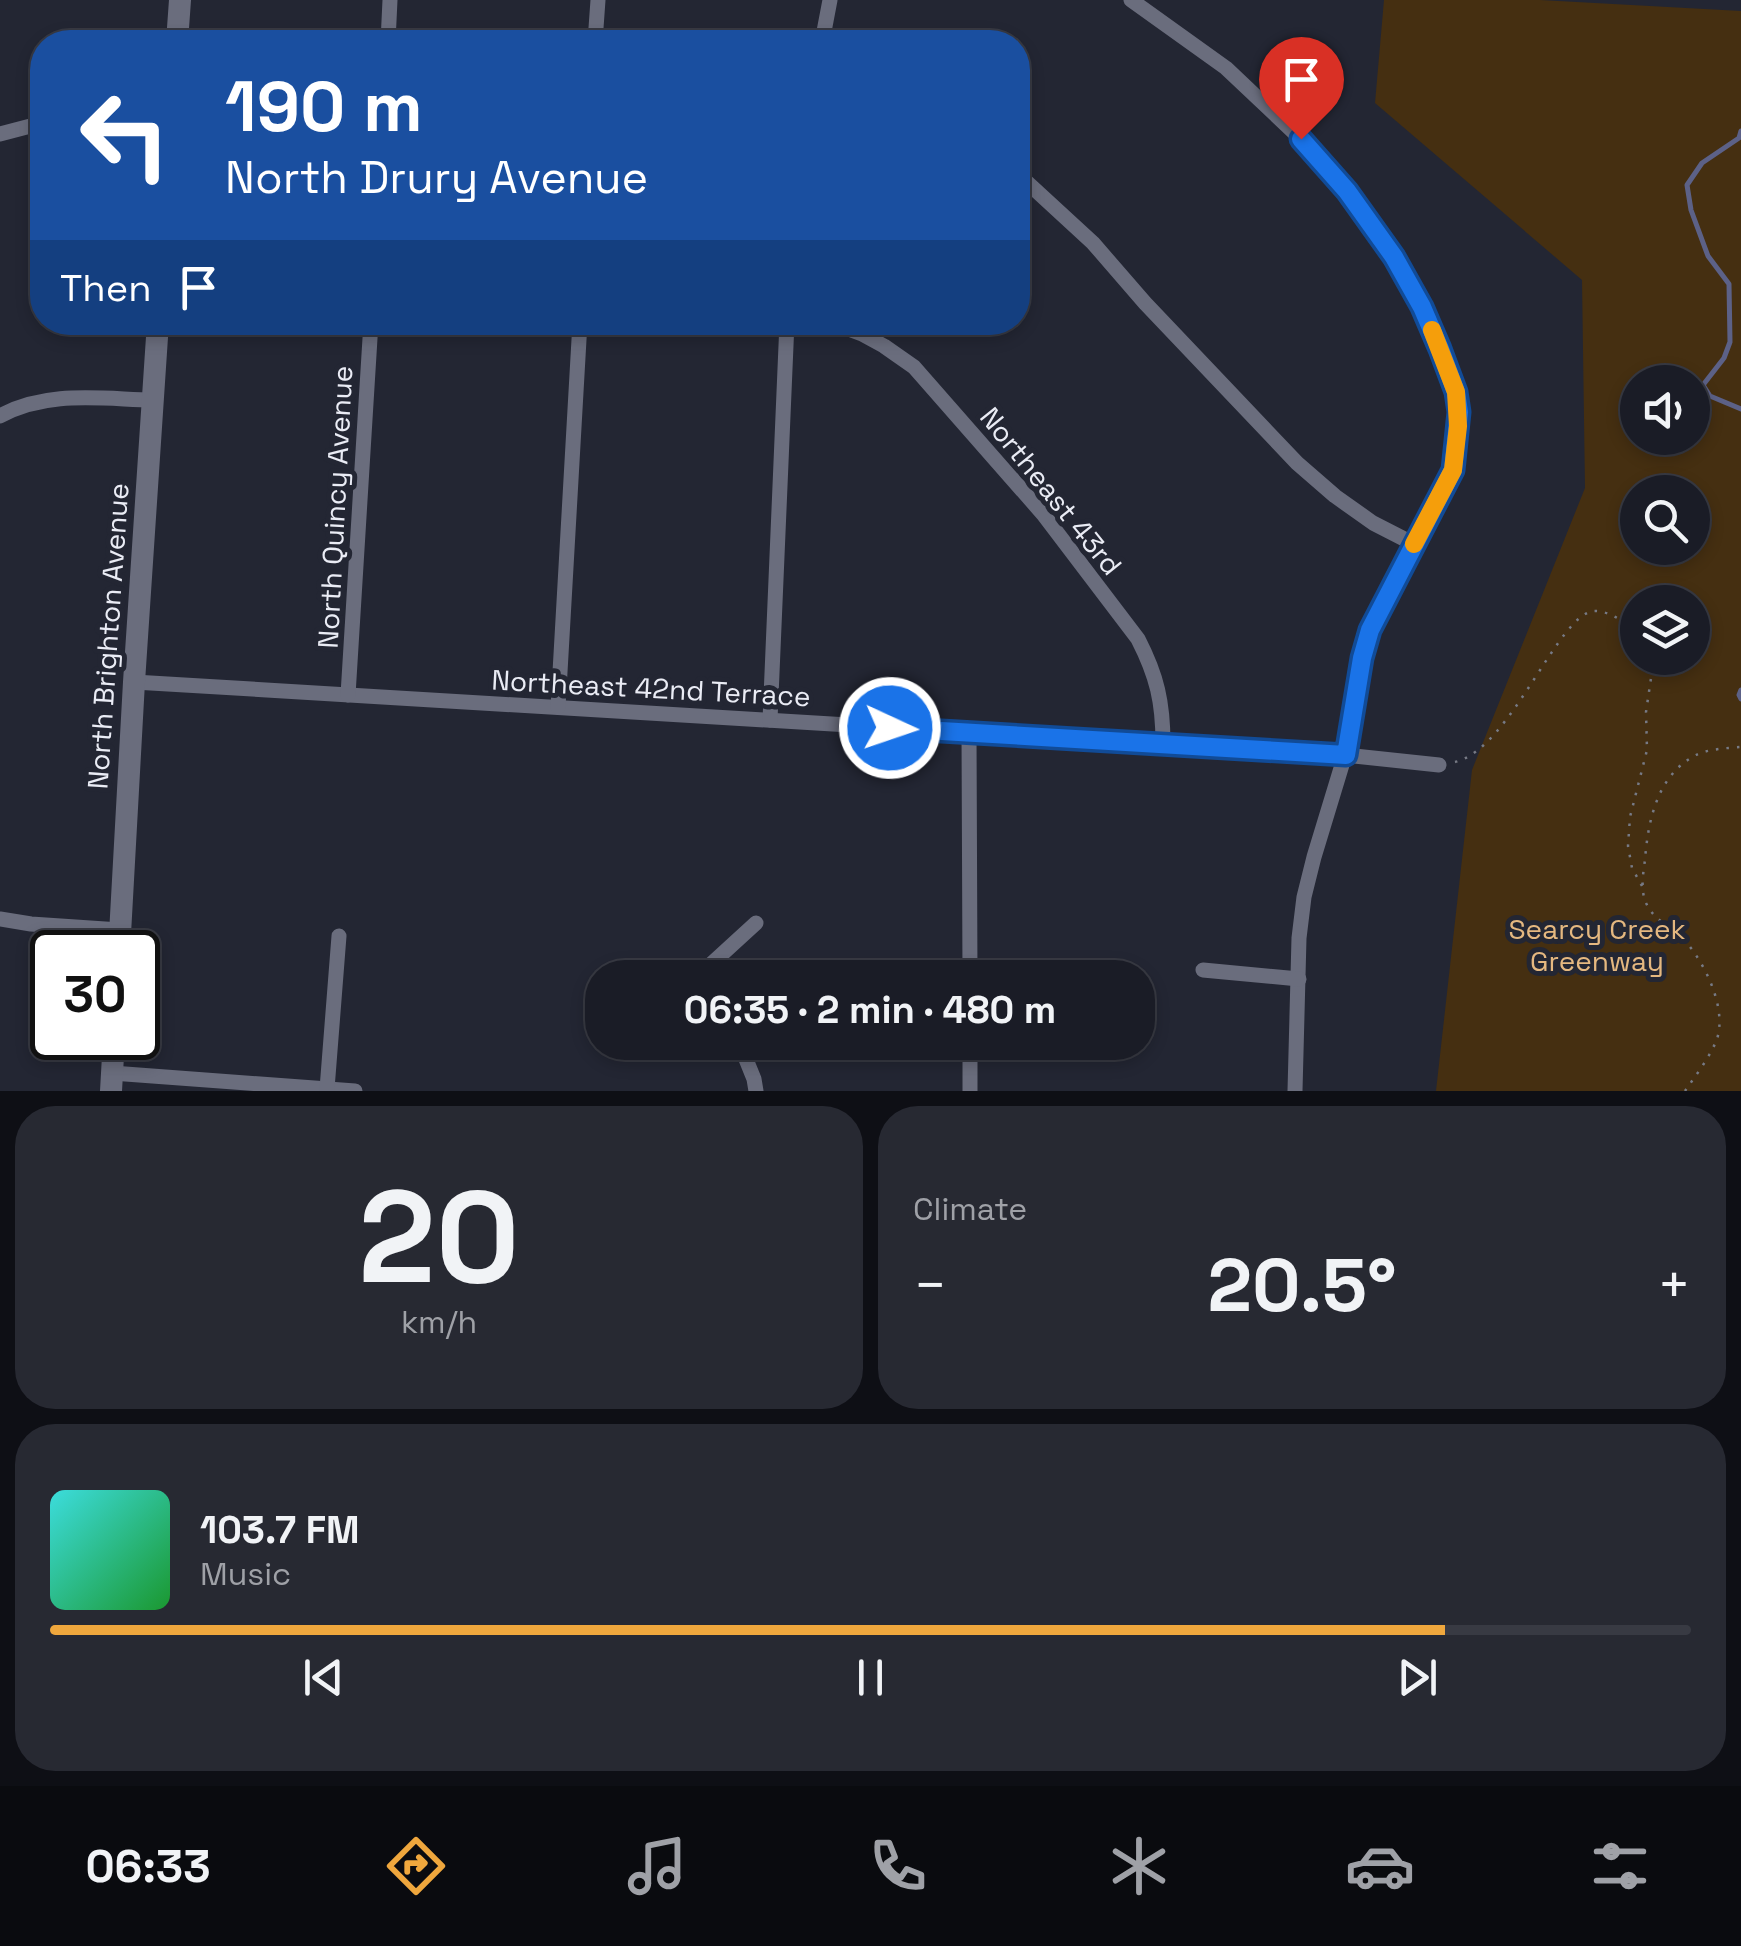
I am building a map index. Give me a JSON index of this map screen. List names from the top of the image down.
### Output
{
  "streets": {
    "main road": ["North Brighton Avenue"],
    "street": ["Northeast 43rd", "North Quincy Avenue", "Northeast 42nd Terrace"]
  },
  "crossings": [
    ["Northeast 43rd", "Northeast 42nd Terrace"],
    ["North Quincy Avenue", "Northeast 42nd Terrace"],
    ["North Brighton Avenue", "Northeast 42nd Terrace"]
  ],
  "parks": ["Searcy Creek Greenway"],
  "page": {
    "turn": ["190 m", "North Drury Avenue"],
    "then": "Then",
    "limit": "30",
    "trip": "06:35 · 2 min · 480 m",
    "tile": [
      ["20", "km/h"],
      "Climate"
    ],
    "heat": ["−", "20.5°", "+"],
    "song": ["103.7 FM", "Music"],
    "tabs": "06:33"
  }
}
